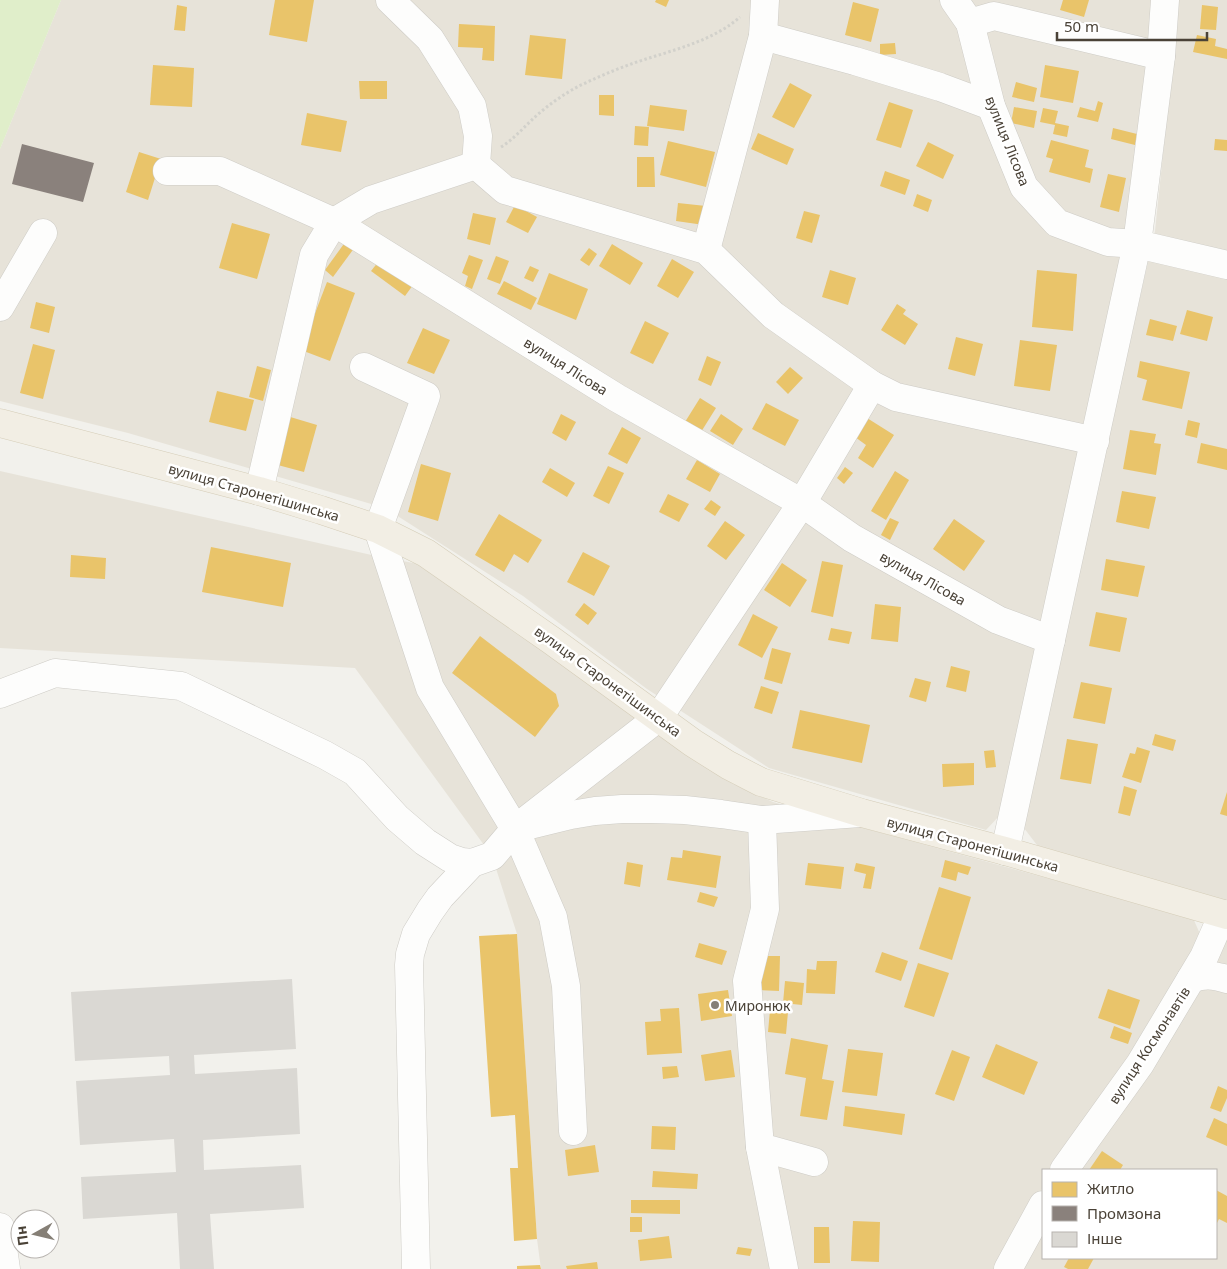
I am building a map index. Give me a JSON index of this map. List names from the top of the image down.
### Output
{
  "streets": {
    "main road": ["вулиця Старонетішинська"],
    "street": ["вулиця Лісова", "вулиця Космонавтів"]
  },
  "crossings": [
    ["вулиця Старонетішинська", "вулиця Космонавтів"]
  ],
  "places": ["Миронюк"],
  "legend": ["Житло", "Промзона", "Інше"],
  "scale_bar": "50 m",
  "north": "left"
}
